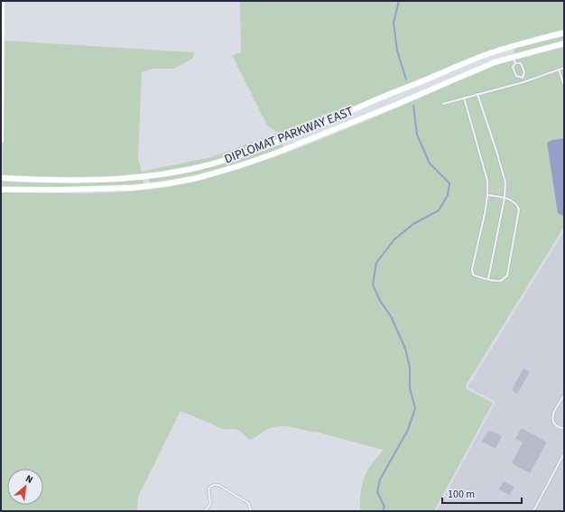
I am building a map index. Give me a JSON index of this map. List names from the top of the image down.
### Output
{
  "streets": {
    "main road": ["DIPLOMAT PARKWAY EAST"]
  },
  "scale_bar": "100 m",
  "north": "top right"
}
